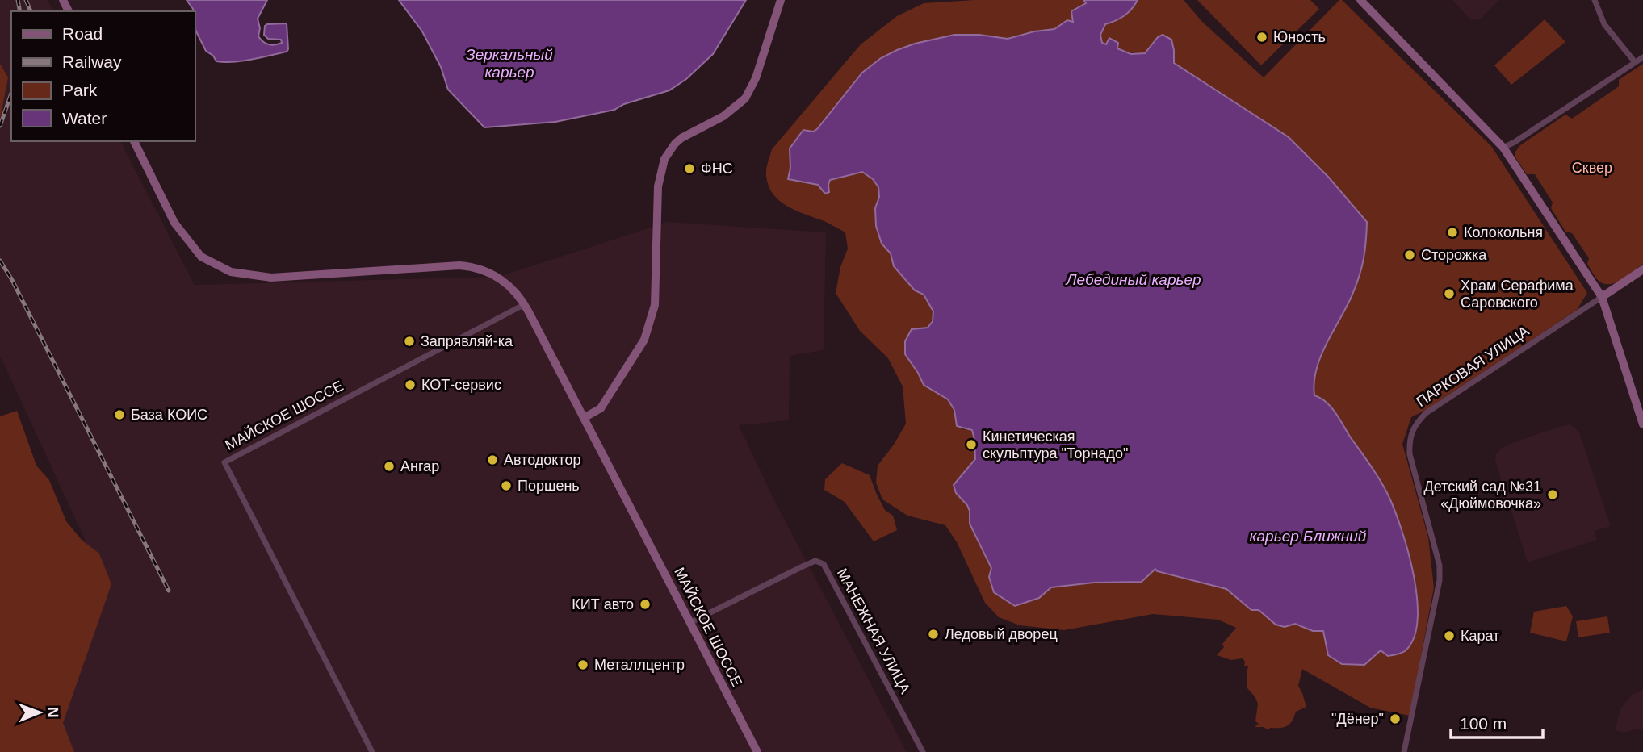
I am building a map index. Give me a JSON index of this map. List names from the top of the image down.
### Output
{
  "streets": {
    "street": ["ПАРКОВАЯ УЛИЦА", "МАЙСКОЕ ШОССЕ", "МАНЕЖНАЯ УЛИЦА"]
  },
  "crossings": [
    ["МАЙСКОЕ ШОССЕ", "МАНЕЖНАЯ УЛИЦА"]
  ],
  "water": ["Зеркальный карьер", "Лебединый карьер", "карьер Ближний"],
  "parks": ["Сквер"],
  "places": [
    "Юность",
    "ФНС",
    "Колокольня",
    "Сторожка",
    "Храм Серафима Саровского",
    "Запрявляй-ка",
    "КОТ-сервис",
    "База КОИС",
    "Кинетическая скульптура \"Торнадо\"",
    "Автодоктор",
    "Ангар",
    "Поршень",
    "Детский сад №31 «Дюймовочка»",
    "КИТ авто",
    "Ледовый дворец",
    "Карат",
    "Металлцентр",
    "\"Дёнер\""
  ],
  "legend": [
    "Road",
    "Railway",
    "Park",
    "Water"
  ],
  "scale_bar": "100 m",
  "north": "right"
}
